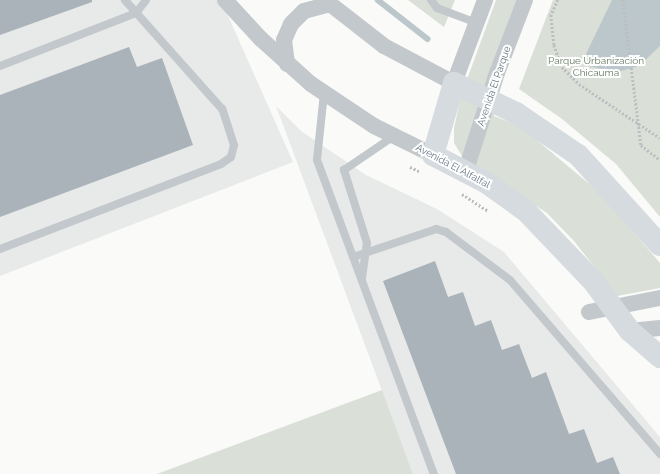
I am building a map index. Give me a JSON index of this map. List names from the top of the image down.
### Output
{
  "streets": {
    "street": ["Avenida El Parque", "Avenida El Alfalfal"]
  },
  "crossings": [
    ["Avenida El Parque", "Avenida El Alfalfal"]
  ],
  "parks": ["Parque Urbanización Chicauma"]
}
